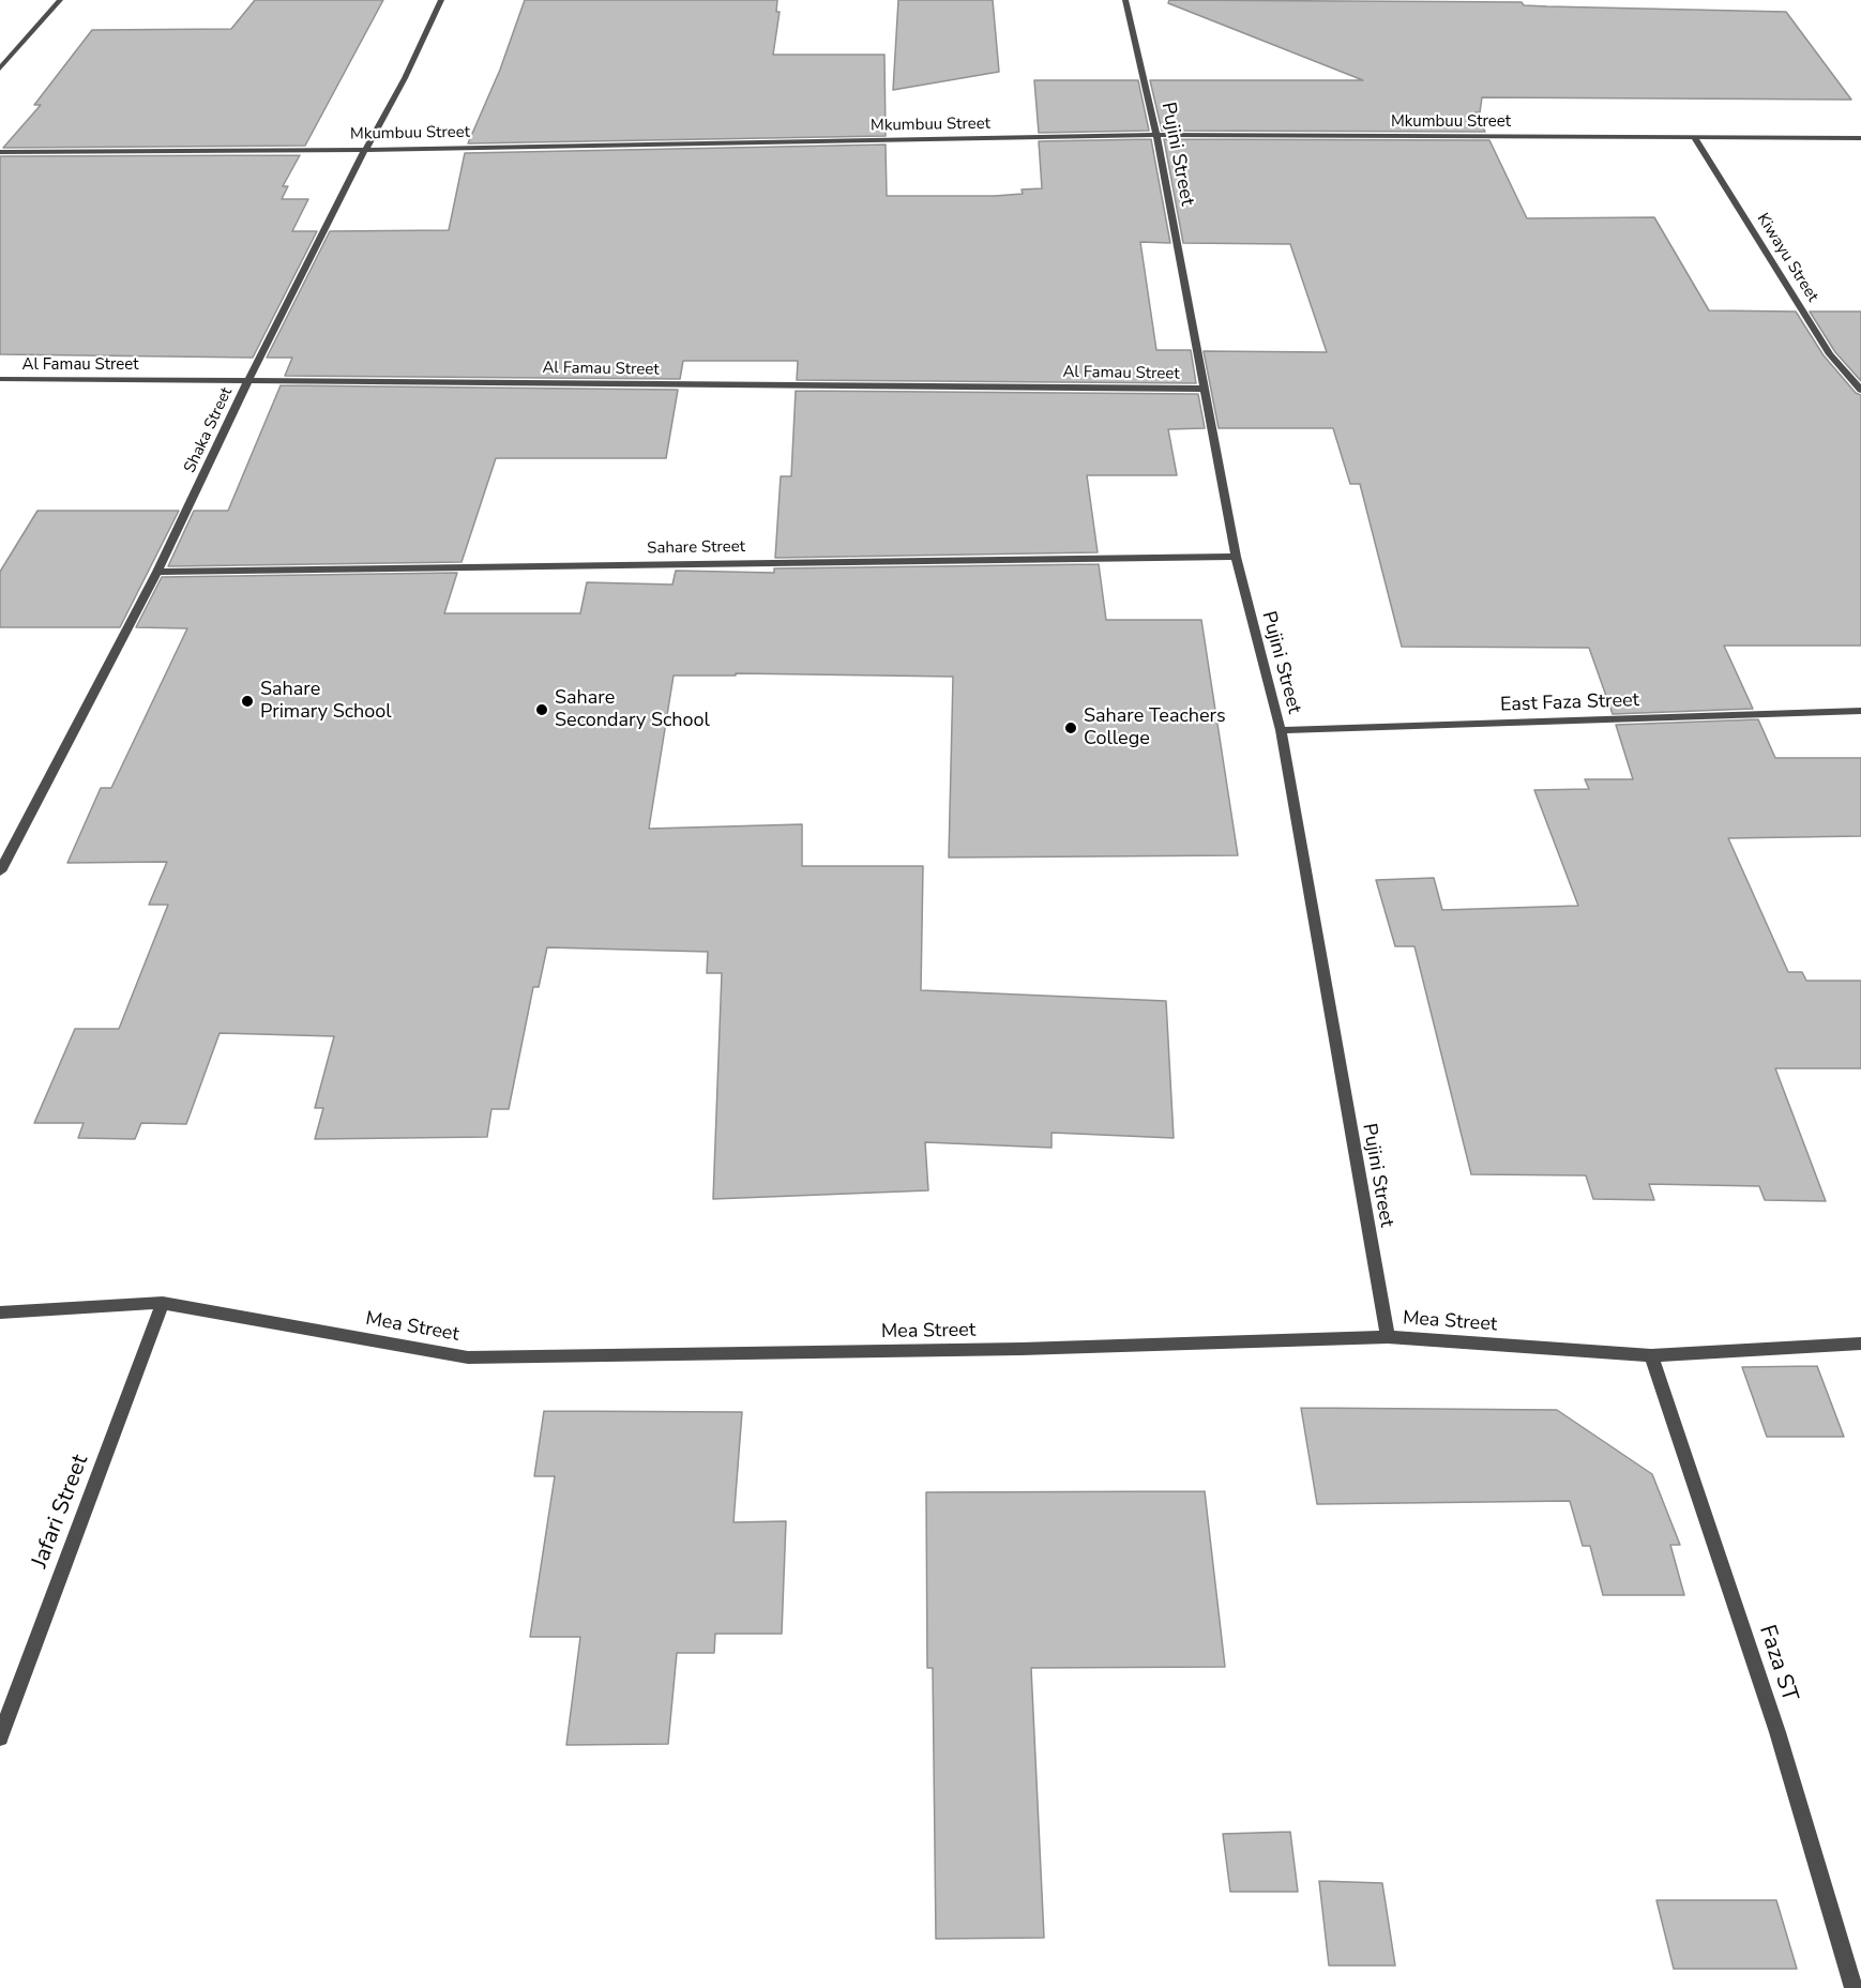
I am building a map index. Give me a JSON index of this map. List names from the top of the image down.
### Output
{
  "streets": {
    "street": [
      "Mkumbuu Street",
      "Pujini Street",
      "Kiwayu Street",
      "Al Famau Street",
      "Shaka Street",
      "Sahare Street",
      "East Faza Street",
      "Mea Street",
      "Jafari Street",
      "Faza ST"
    ]
  },
  "crossings": [
    ["Mkumbuu Street", "Pujini Street"],
    ["Mkumbuu Street", "Kiwayu Street"],
    ["Mkumbuu Street", "Shaka Street"],
    ["Pujini Street", "Al Famau Street"],
    ["Pujini Street", "Sahare Street"],
    ["Pujini Street", "East Faza Street"],
    ["Pujini Street", "Mea Street"],
    ["Al Famau Street", "Shaka Street"],
    ["Shaka Street", "Sahare Street"],
    ["Mea Street", "Jafari Street"],
    ["Mea Street", "Faza ST"]
  ],
  "places": ["Sahare Primary School", "Sahare Secondary School", "Sahare Teachers College"]
}
